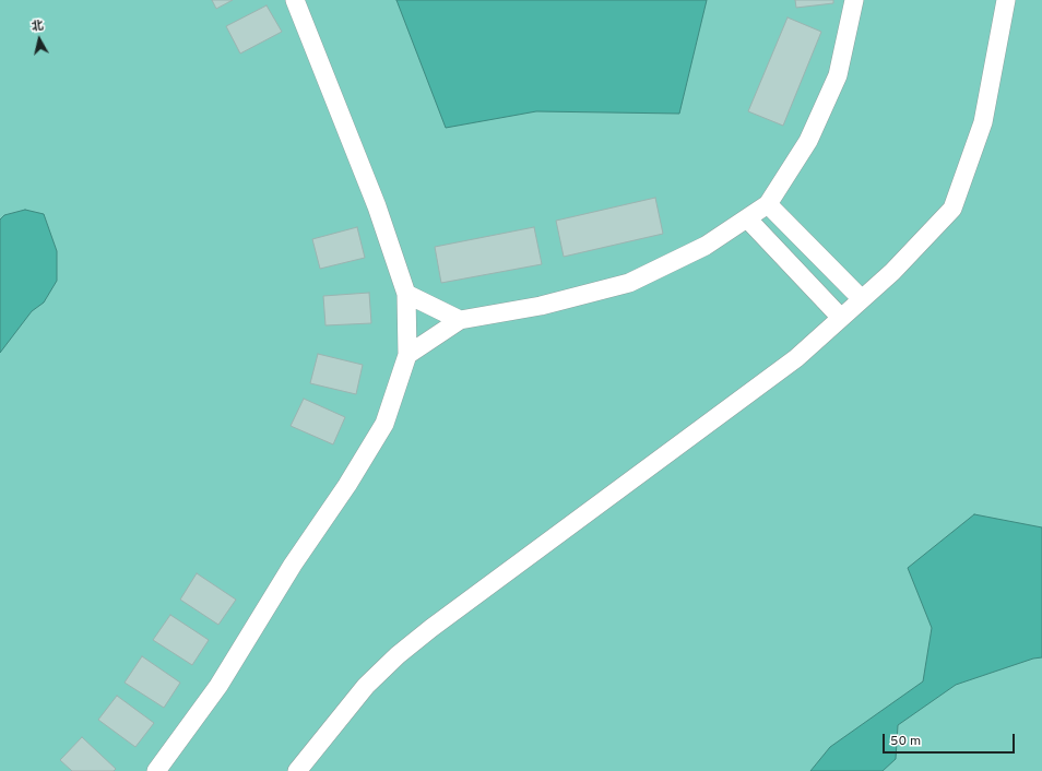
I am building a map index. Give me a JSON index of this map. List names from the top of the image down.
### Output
{
  "scale_bar": "50 m",
  "north": "top"
}
